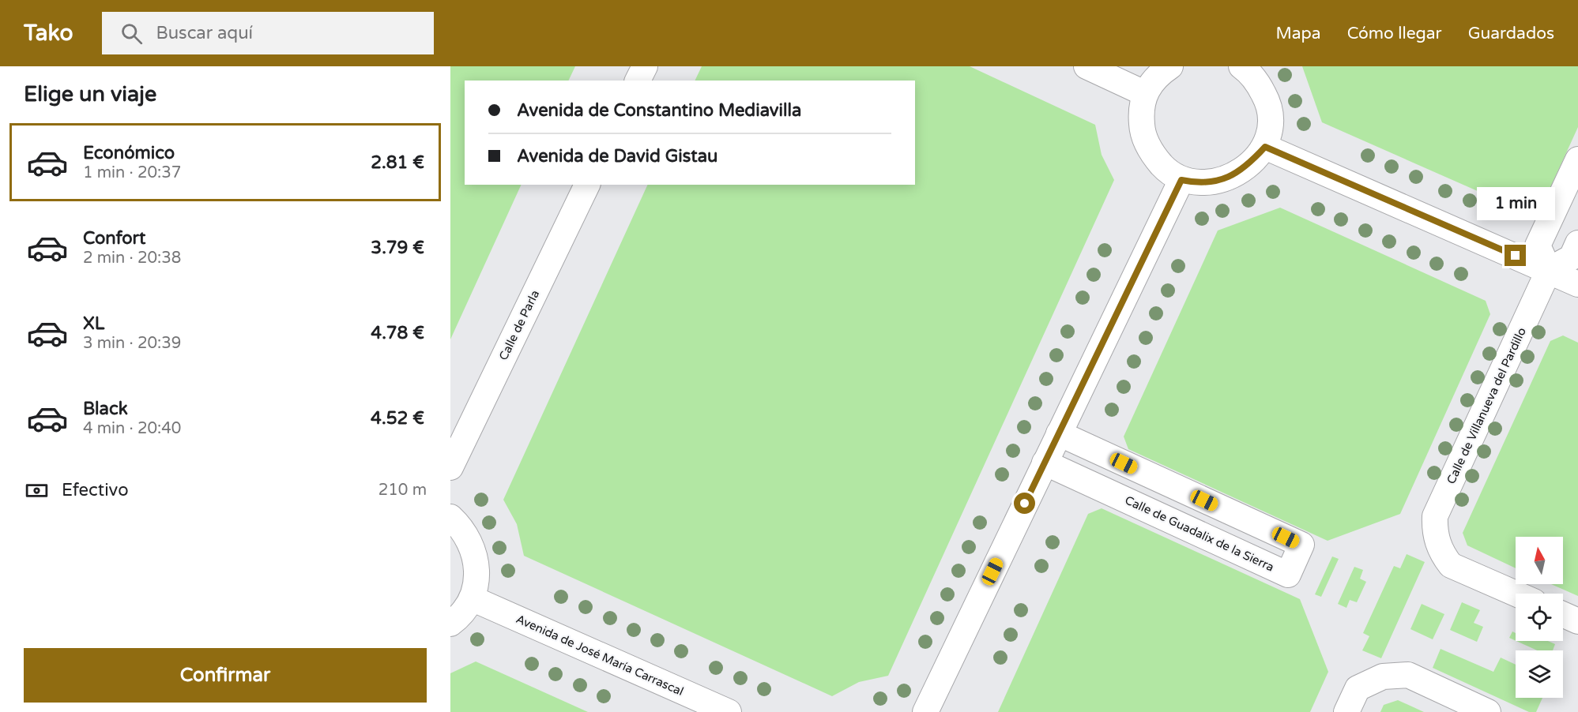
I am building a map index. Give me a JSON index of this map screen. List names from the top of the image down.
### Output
{
  "streets": {
    "street": [
      "Calle de Parla",
      "Calle de Villanueva del Pardillo",
      "Calle de Guadalix de la Sierra",
      "Avenida de José María Carrascal"
    ]
  },
  "north": "top",
  "page": {
    "header": "Tako",
    "search": "Buscar aquí",
    "nav": ["Mapa", "Cómo llegar", "Guardados"],
    "heading": "Elige un viaje",
    "banner": ["Avenida de Constantino Mediavilla", "Avenida de David Gistau"],
    "list": [
      {
        "name": "Económico",
        "note": "1 min · 20:37",
        "value": "2.81 €"
      },
      {
        "name": "Confort",
        "note": "2 min · 20:38",
        "value": "3.79 €"
      },
      {
        "name": "XL",
        "note": "3 min · 20:39",
        "value": "4.78 €"
      },
      {
        "name": "Black",
        "note": "4 min · 20:40",
        "value": "4.52 €"
      }
    ],
    "bubble": "1 min",
    "pay": ["Efectivo", "210 m"],
    "buttons": "Confirmar"
  }
}
